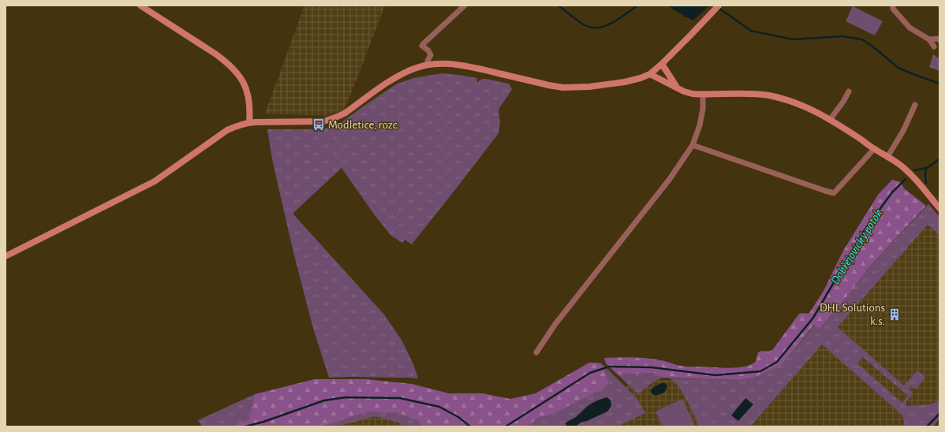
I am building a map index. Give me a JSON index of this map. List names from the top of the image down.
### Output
{
  "water": ["Dobřejovický potok"],
  "places": {
    "bus stop": ["Modletice, rozc."],
    "building": ["DHL Solutions k.s."]
  }
}
